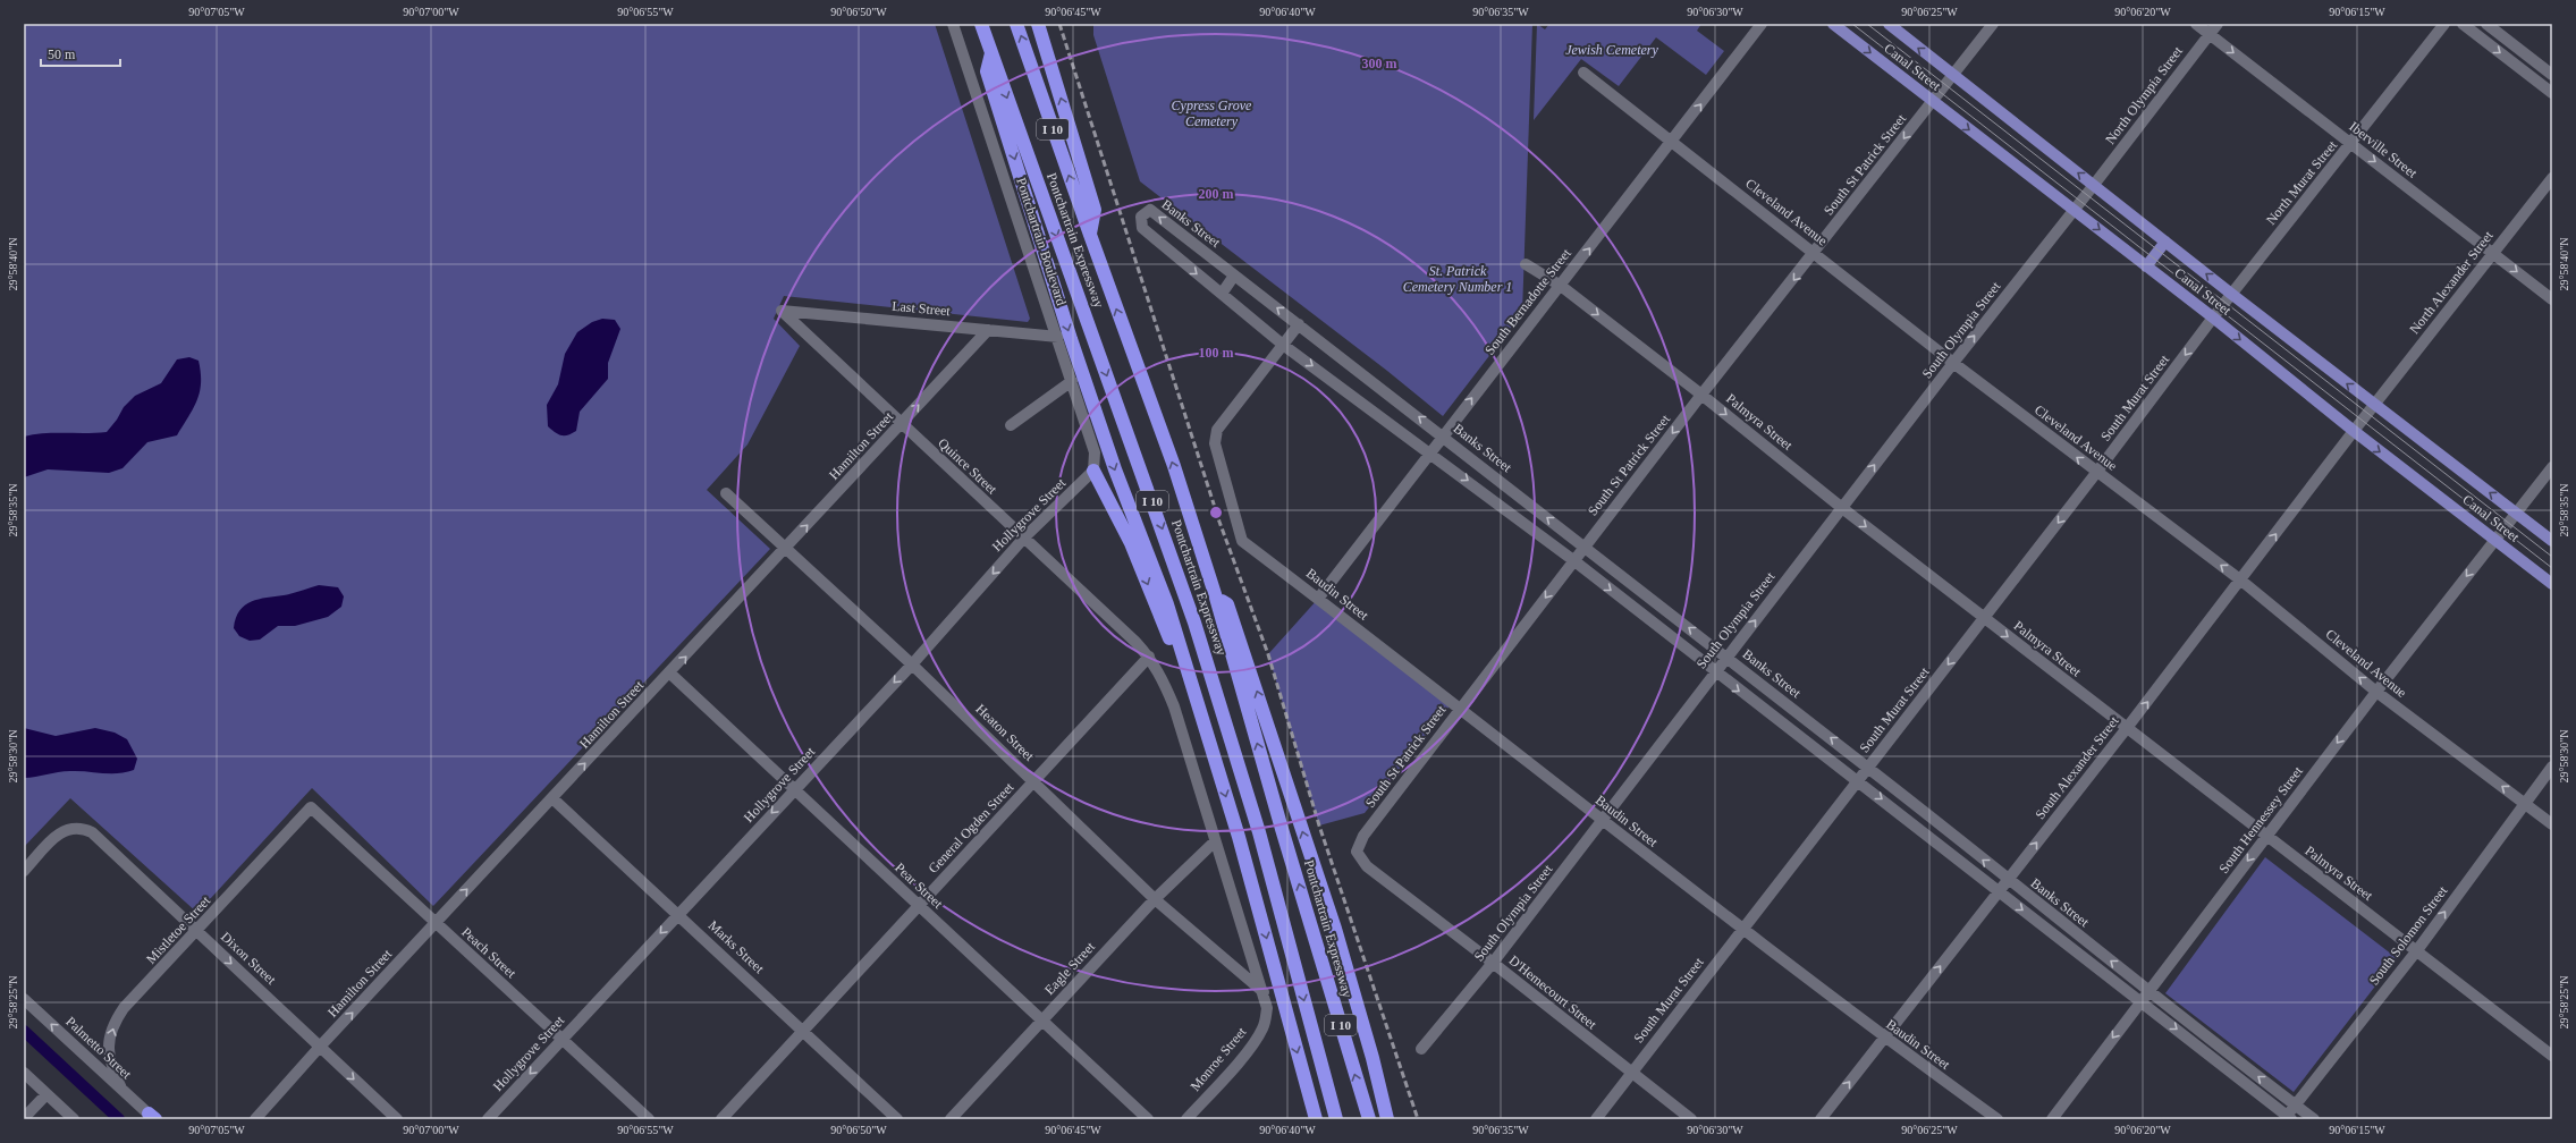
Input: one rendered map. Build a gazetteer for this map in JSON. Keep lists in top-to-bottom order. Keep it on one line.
{"streets":{"highway":["I 10","Pontchartrain Expressway"],"main road":["Canal Street"],"street":["North Olympia Street","Iberville Street","South St Patrick Street","North Murat Street","Cleveland Avenue","Banks Street","Pontchartrain Boulevard","North Alexander Street","South Bernadotte Street","Last Street","South Olympia Street","South Murat Street","Palmyra Street","Hamilton Street","Quince Street","Hollygrove Street","Baudin Street","Heaton Street","South Alexander Street","South Hennessey Street","General Ogden Street","Pear Street","Mistletoe Street","South Solomon Street","Marks Street","Peach Street","Dixon Street","Eagle Street","D'Hemecourt Street","Palmetto Street","Monroe Street"]},"crossings":[["Canal Street","North Olympia Street"],["Canal Street","South St Patrick Street"],["Canal Street","North Murat Street"],["Canal Street","North Alexander Street"],["Canal Street","South Olympia Street"],["Canal Street","South Murat Street"],["Canal Street","South Alexander Street"],["Canal Street","South Hennessey Street"],["North Olympia Street","Iberville Street"],["North Olympia Street","South Olympia Street"],["Iberville Street","North Murat Street"],["Iberville Street","North Alexander Street"],["South St Patrick Street","Cleveland Avenue"],["South St Patrick Street","Banks Street"],["South St Patrick Street","Palmyra Street"],["South St Patrick Street","Baudin Street"],["South St Patrick Street","D'Hemecourt Street"],["North Murat Street","South Murat Street"],["Cleveland Avenue","South Bernadotte Street"],["Cleveland Avenue","South Olympia Street"],["Cleveland Avenue","South Murat Street"],["Cleveland Avenue","South Alexander Street"],["Cleveland Avenue","South Hennessey Street"],["Cleveland Avenue","South Solomon Street"],["Banks Street","South Bernadotte Street"],["Banks Street","South Olympia Street"],["Banks Street","South Murat Street"],["Banks Street","Baudin Street"],["Banks Street","South Alexander Street"],["Banks Street","South Hennessey Street"],["Banks Street","South Solomon Street"],["Pontchartrain Boulevard","Last Street"],["Pontchartrain Boulevard","Hollygrove Street"],["North Alexander Street","South Alexander Street"],["South Bernadotte Street","Palmyra Street"],["South Bernadotte Street","Baudin Street"],["Last Street","Hamilton Street"],["Last Street","Quince Street"],["South Olympia Street","Palmyra Street"],["South Olympia Street","Baudin Street"],["South Olympia Street","D'Hemecourt Street"],["South Murat Street","Palmyra Street"],["South Murat Street","Baudin Street"],["South Murat Street","D'Hemecourt Street"],["Palmyra Street","South Alexander Street"],["Palmyra Street","South Hennessey Street"],["Palmyra Street","South Solomon Street"],["Hamilton Street","Quince Street"],["Hamilton Street","Heaton Street"],["Hamilton Street","Pear Street"],["Hamilton Street","Marks Street"],["Hamilton Street","Peach Street"],["Hamilton Street","Dixon Street"],["Quince Street","Hollygrove Street"],["Quince Street","Heaton Street"],["Quince Street","General Ogden Street"],["Quince Street","Eagle Street"],["Quince Street","Monroe Street"],["Hollygrove Street","Heaton Street"],["Hollygrove Street","Pear Street"],["Hollygrove Street","Marks Street"],["Hollygrove Street","Peach Street"],["Baudin Street","South Alexander Street"],["Heaton Street","General Ogden Street"],["Heaton Street","Eagle Street"],["General Ogden Street","Pear Street"],["General Ogden Street","Marks Street"],["Pear Street","Eagle Street"],["Mistletoe Street","Peach Street"],["Mistletoe Street","Dixon Street"],["Mistletoe Street","Palmetto Street"]],"one_way":["Iberville Street","South St Patrick Street","Cleveland Avenue","South Bernadotte Street","South Olympia Street","South Murat Street","Palmyra Street","Hamilton Street","Hollygrove Street","South Alexander Street","South Hennessey Street","Mistletoe Street","South Solomon Street","Dixon Street"],"parks":["Jewish Cemetery","Cypress Grove Cemetery","St. Patrick Cemetery Number 1"],"scale_bar":"50 m","coordinates":["90°07'05\"W","90°07'00\"W","90°06'55\"W","90°06'50\"W","90°06'45\"W","90°06'40\"W","90°06'35\"W","90°06'30\"W","90°06'25\"W","90°06'20\"W","90°06'15\"W","29°58'40\"N","29°58'35\"N","29°58'30\"N","29°58'25\"N"],"rings":["300 m","200 m","100 m"]}
